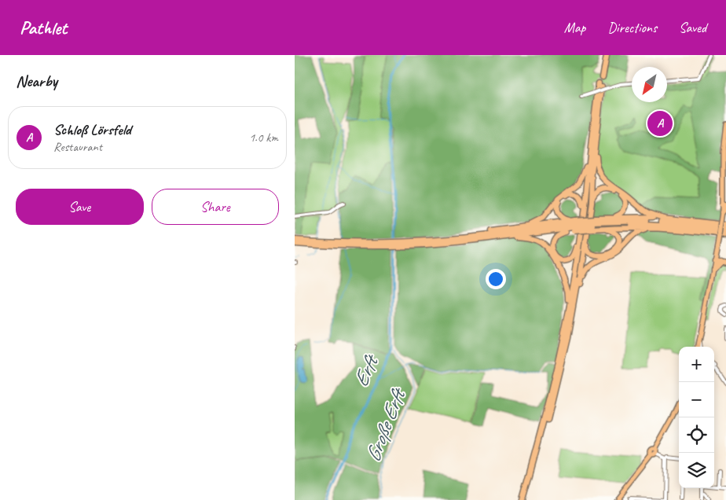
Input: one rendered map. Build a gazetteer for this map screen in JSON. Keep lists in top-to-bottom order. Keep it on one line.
{"water":["Erft","Große Erft"],"north":"bottom left","page":{"header":"Pathlet","nav":["Map","Directions","Saved"],"heading":"Nearby","list":[{"mark":"A","name":"Schloß Lörsfeld","note":"Restaurant","value":"1.0 km"}],"pins":"A","buttons":["Save","Share"],"map_buttons":["+","−"]}}
